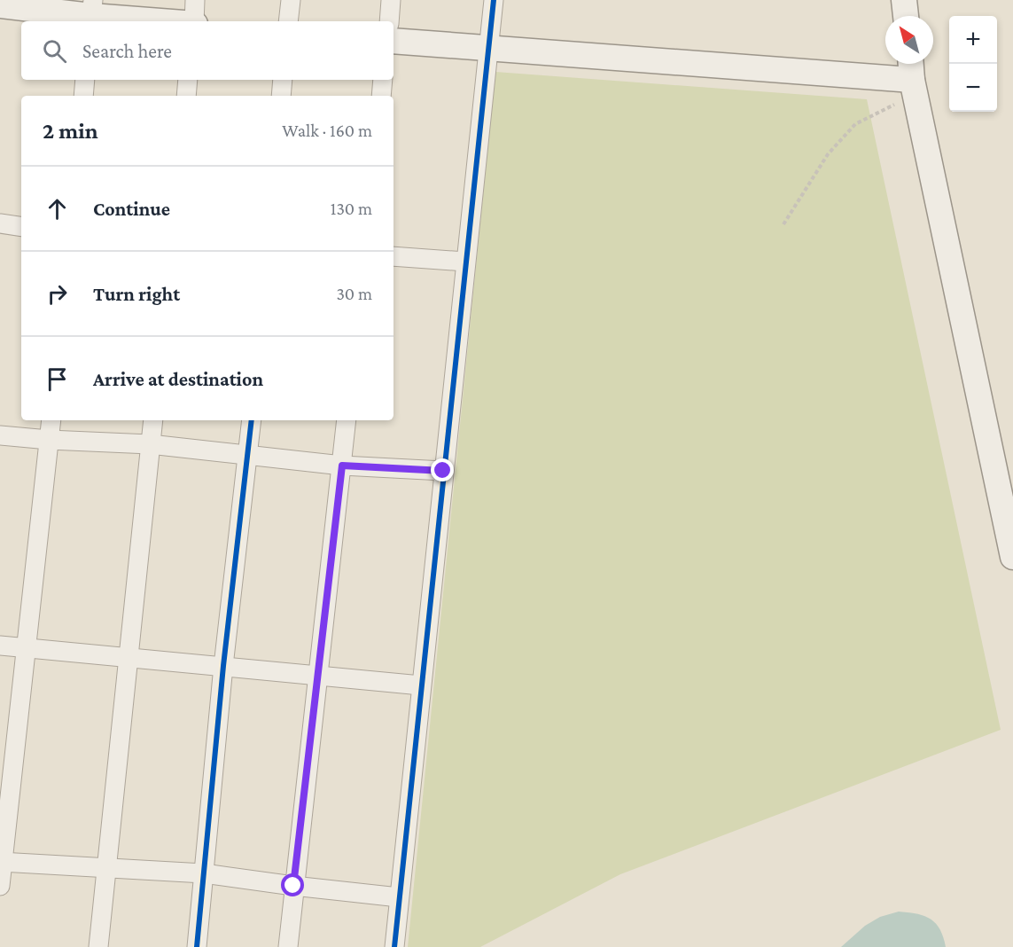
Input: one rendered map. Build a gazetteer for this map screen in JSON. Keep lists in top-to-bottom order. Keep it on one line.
{"north":"top left","page":{"map_buttons":["+","−"],"search":"Search here","heading":["2 min","Walk · 160 m"],"list":[["Continue","130 m"],["Turn right","30 m"],"Arrive at destination"]}}
